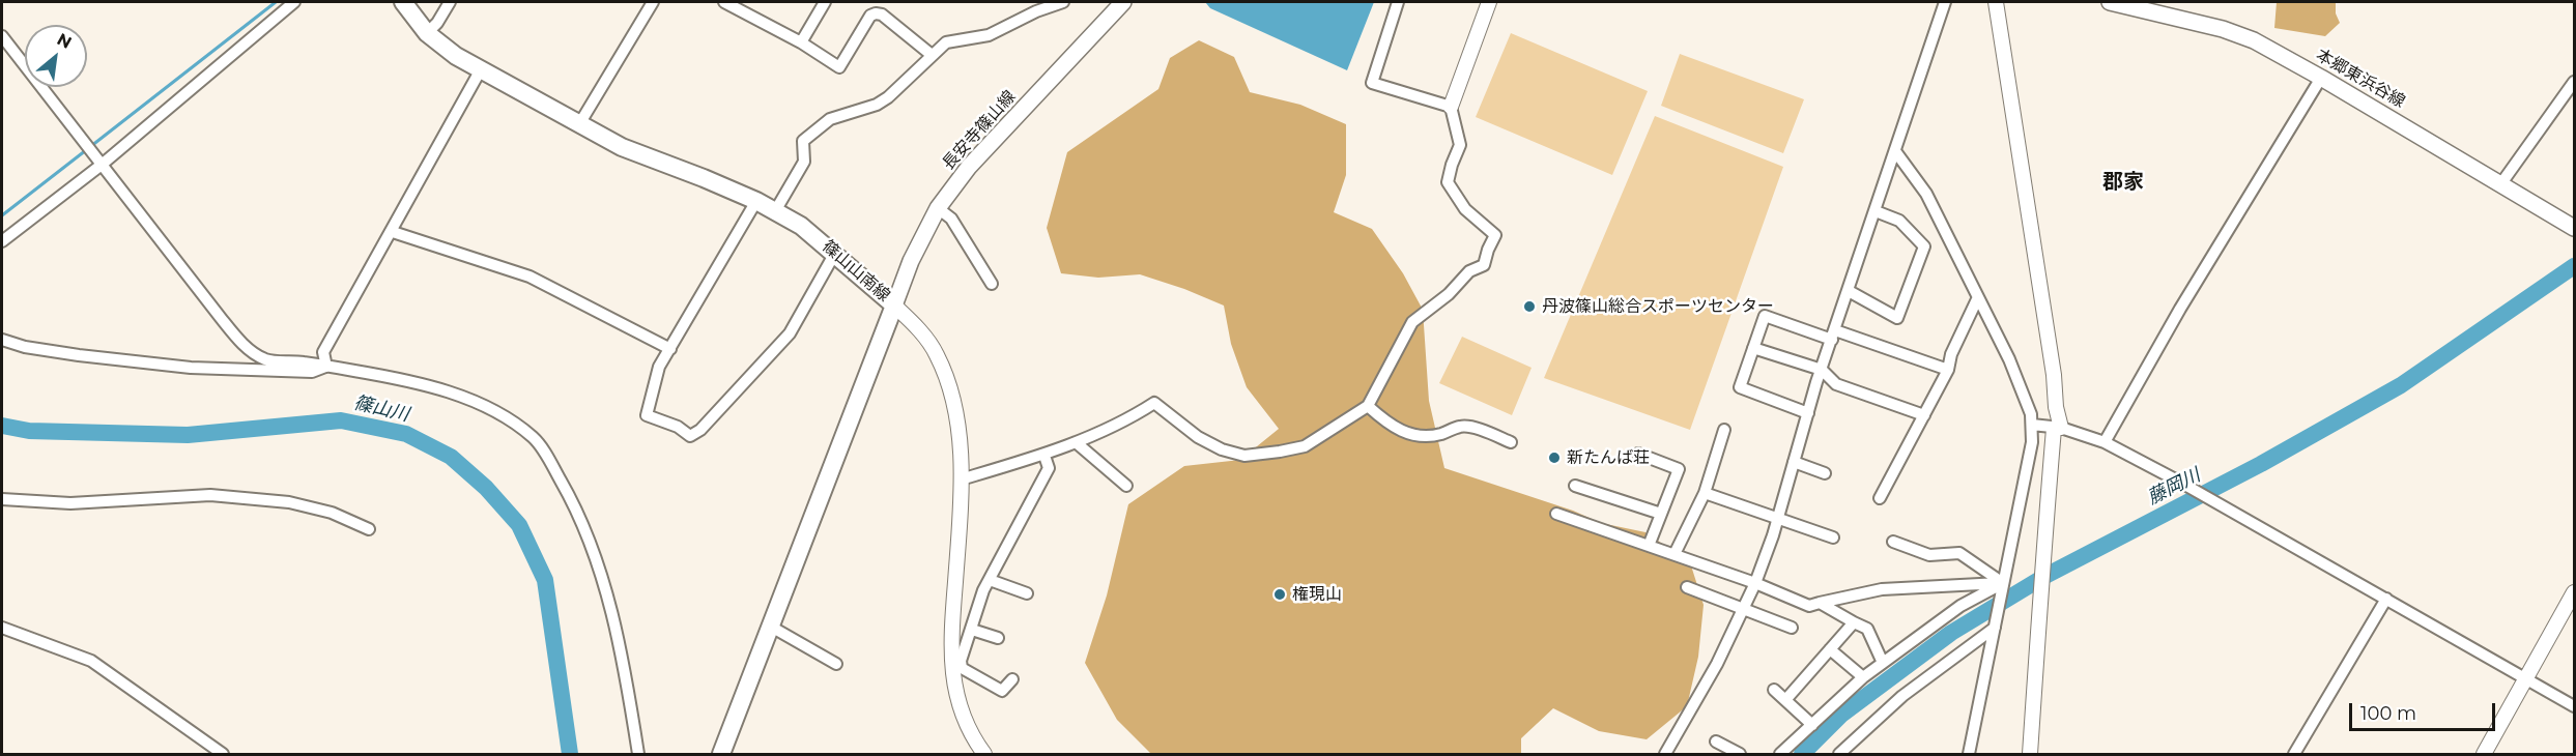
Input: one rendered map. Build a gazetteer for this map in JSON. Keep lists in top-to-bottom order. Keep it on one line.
{"streets":{"main road":["本郷東浜谷線","長安寺篠山線","篠山山南線"]},"crossings":[["長安寺篠山線","篠山山南線"]],"districts":["郡家"],"water":["篠山川","藤岡川"],"places":["丹波篠山総合スポーツセンター","新たんば荘","権現山"],"scale_bar":"100 m","north":"top right"}
